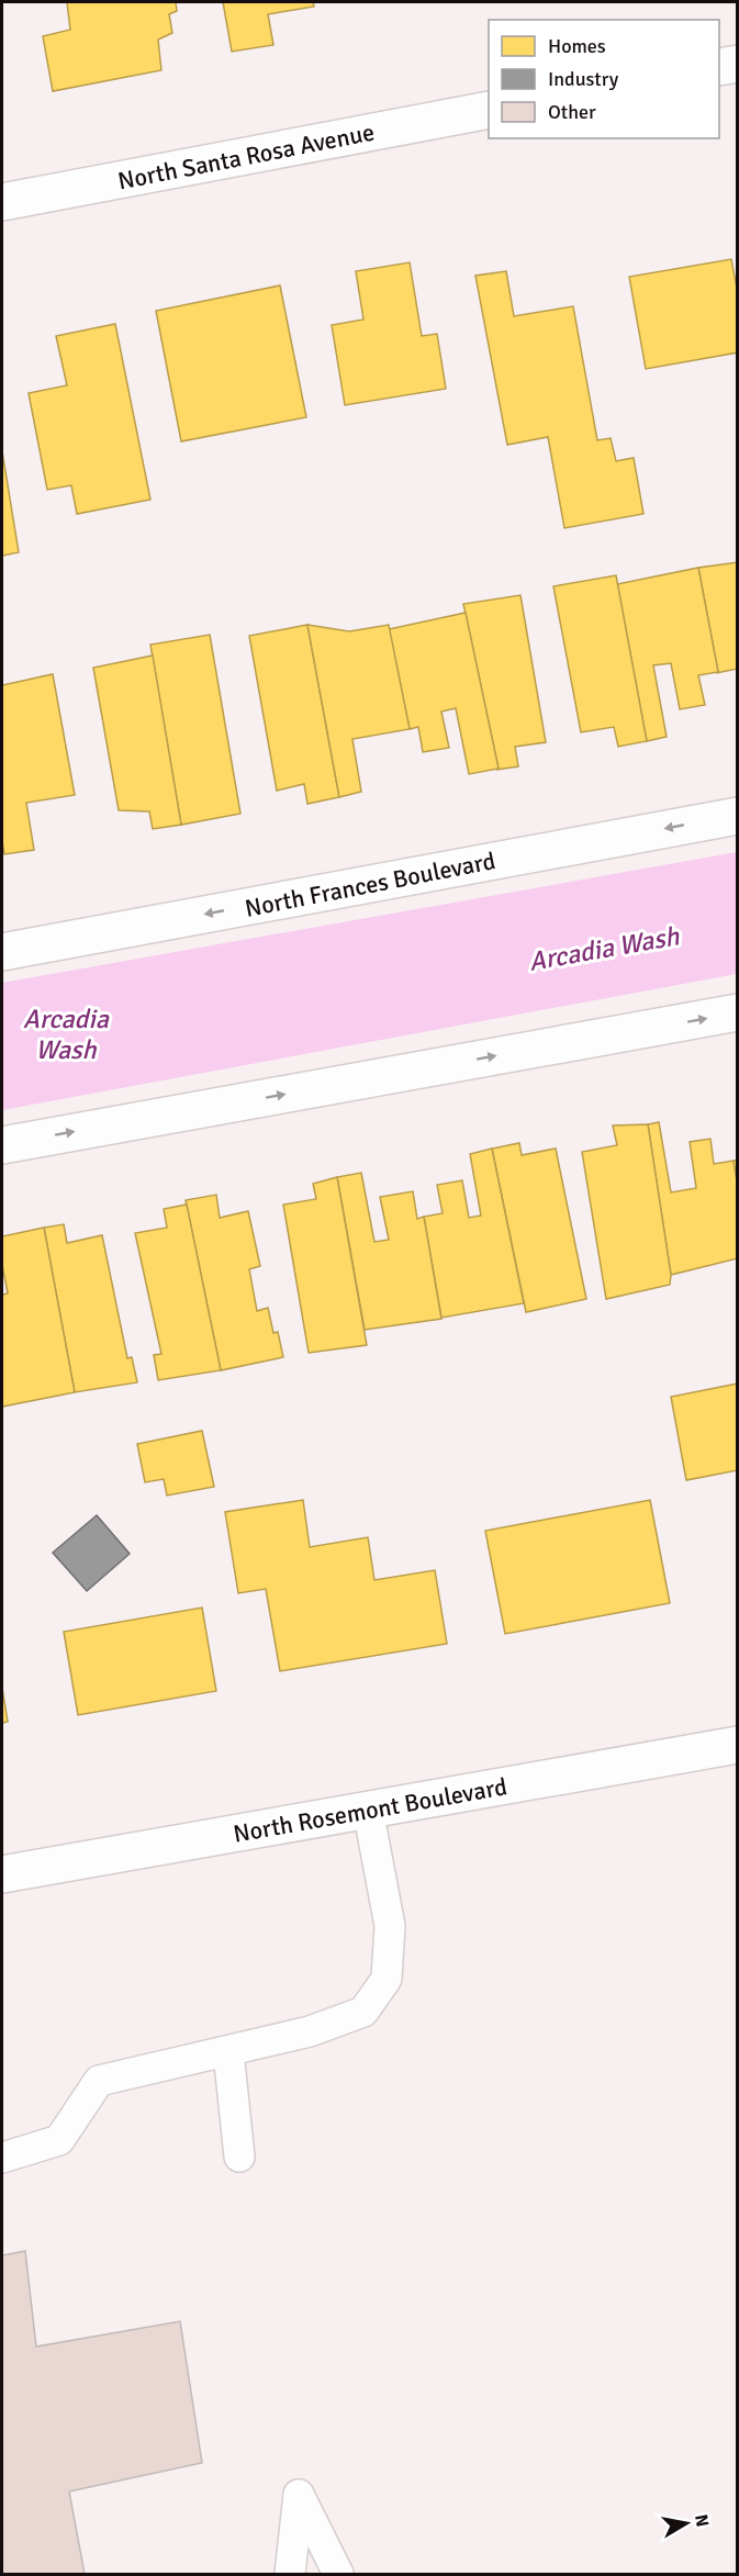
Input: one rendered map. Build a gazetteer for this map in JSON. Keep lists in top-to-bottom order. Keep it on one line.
{"streets":{"street":["North Santa Rosa Avenue","North Frances Boulevard","North Rosemont Boulevard"]},"water":["Arcadia Wash"],"legend":["Homes","Industry","Other"],"north":"right"}
